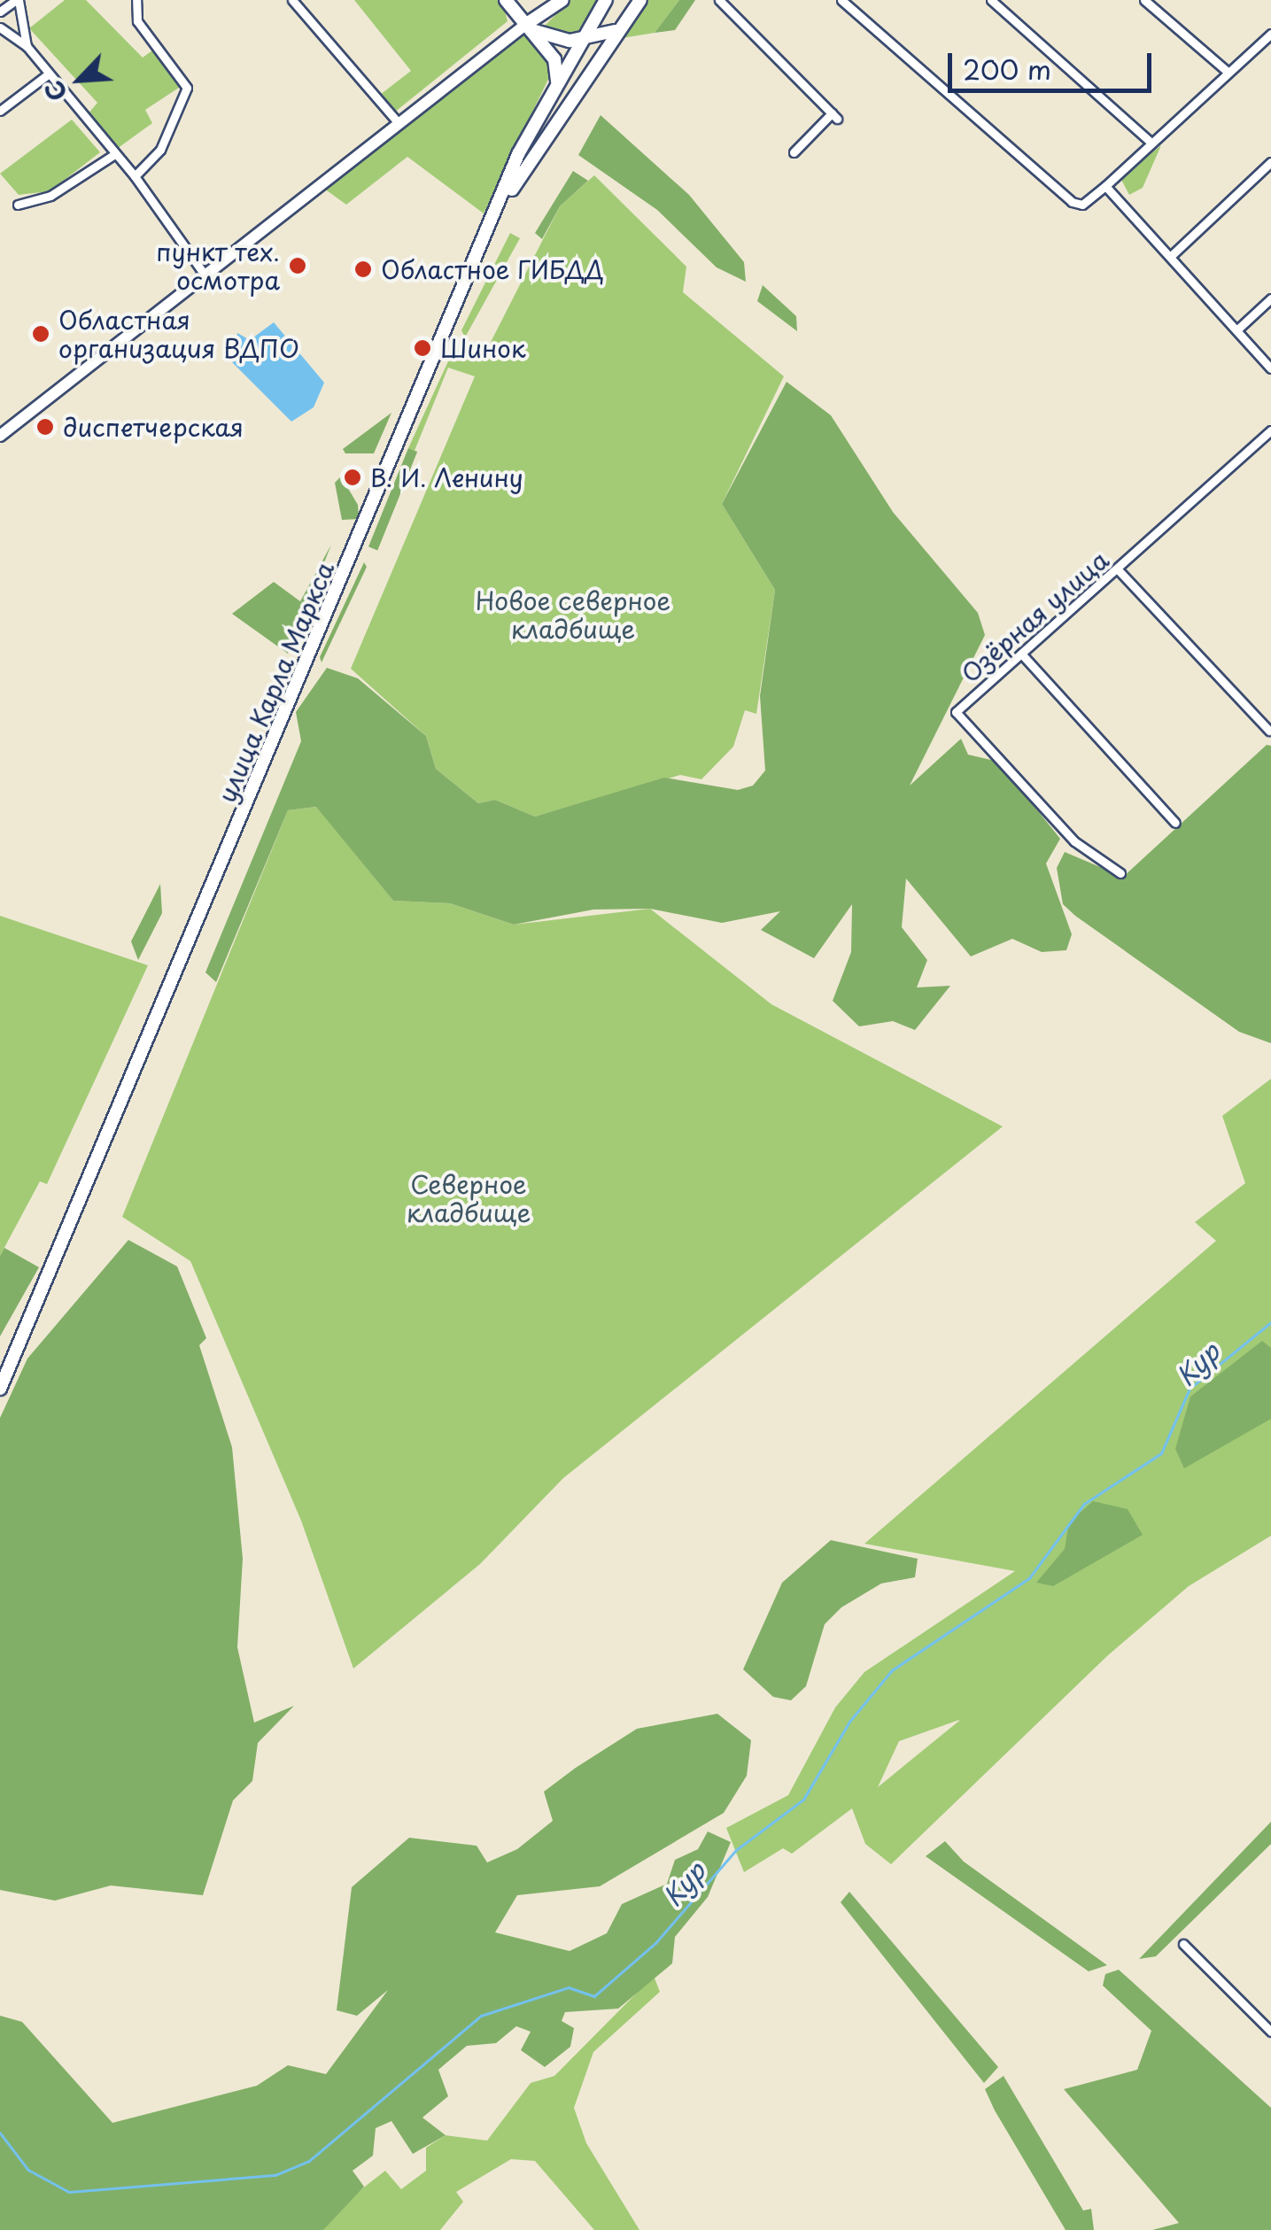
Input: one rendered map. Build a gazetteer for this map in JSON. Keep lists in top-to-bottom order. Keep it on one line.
{"streets":{"main road":["улица Карла Маркса"],"street":["Озёрная улица"]},"water":["Кур"],"parks":["Новое северное кладбище","Северное кладбище"],"places":["пункт тех. осмотра","Областное ГИБДД","Областная организация ВДПО","Шинок","диспетчерская","В. И. Ленину"],"scale_bar":"200 m","north":"bottom left"}
